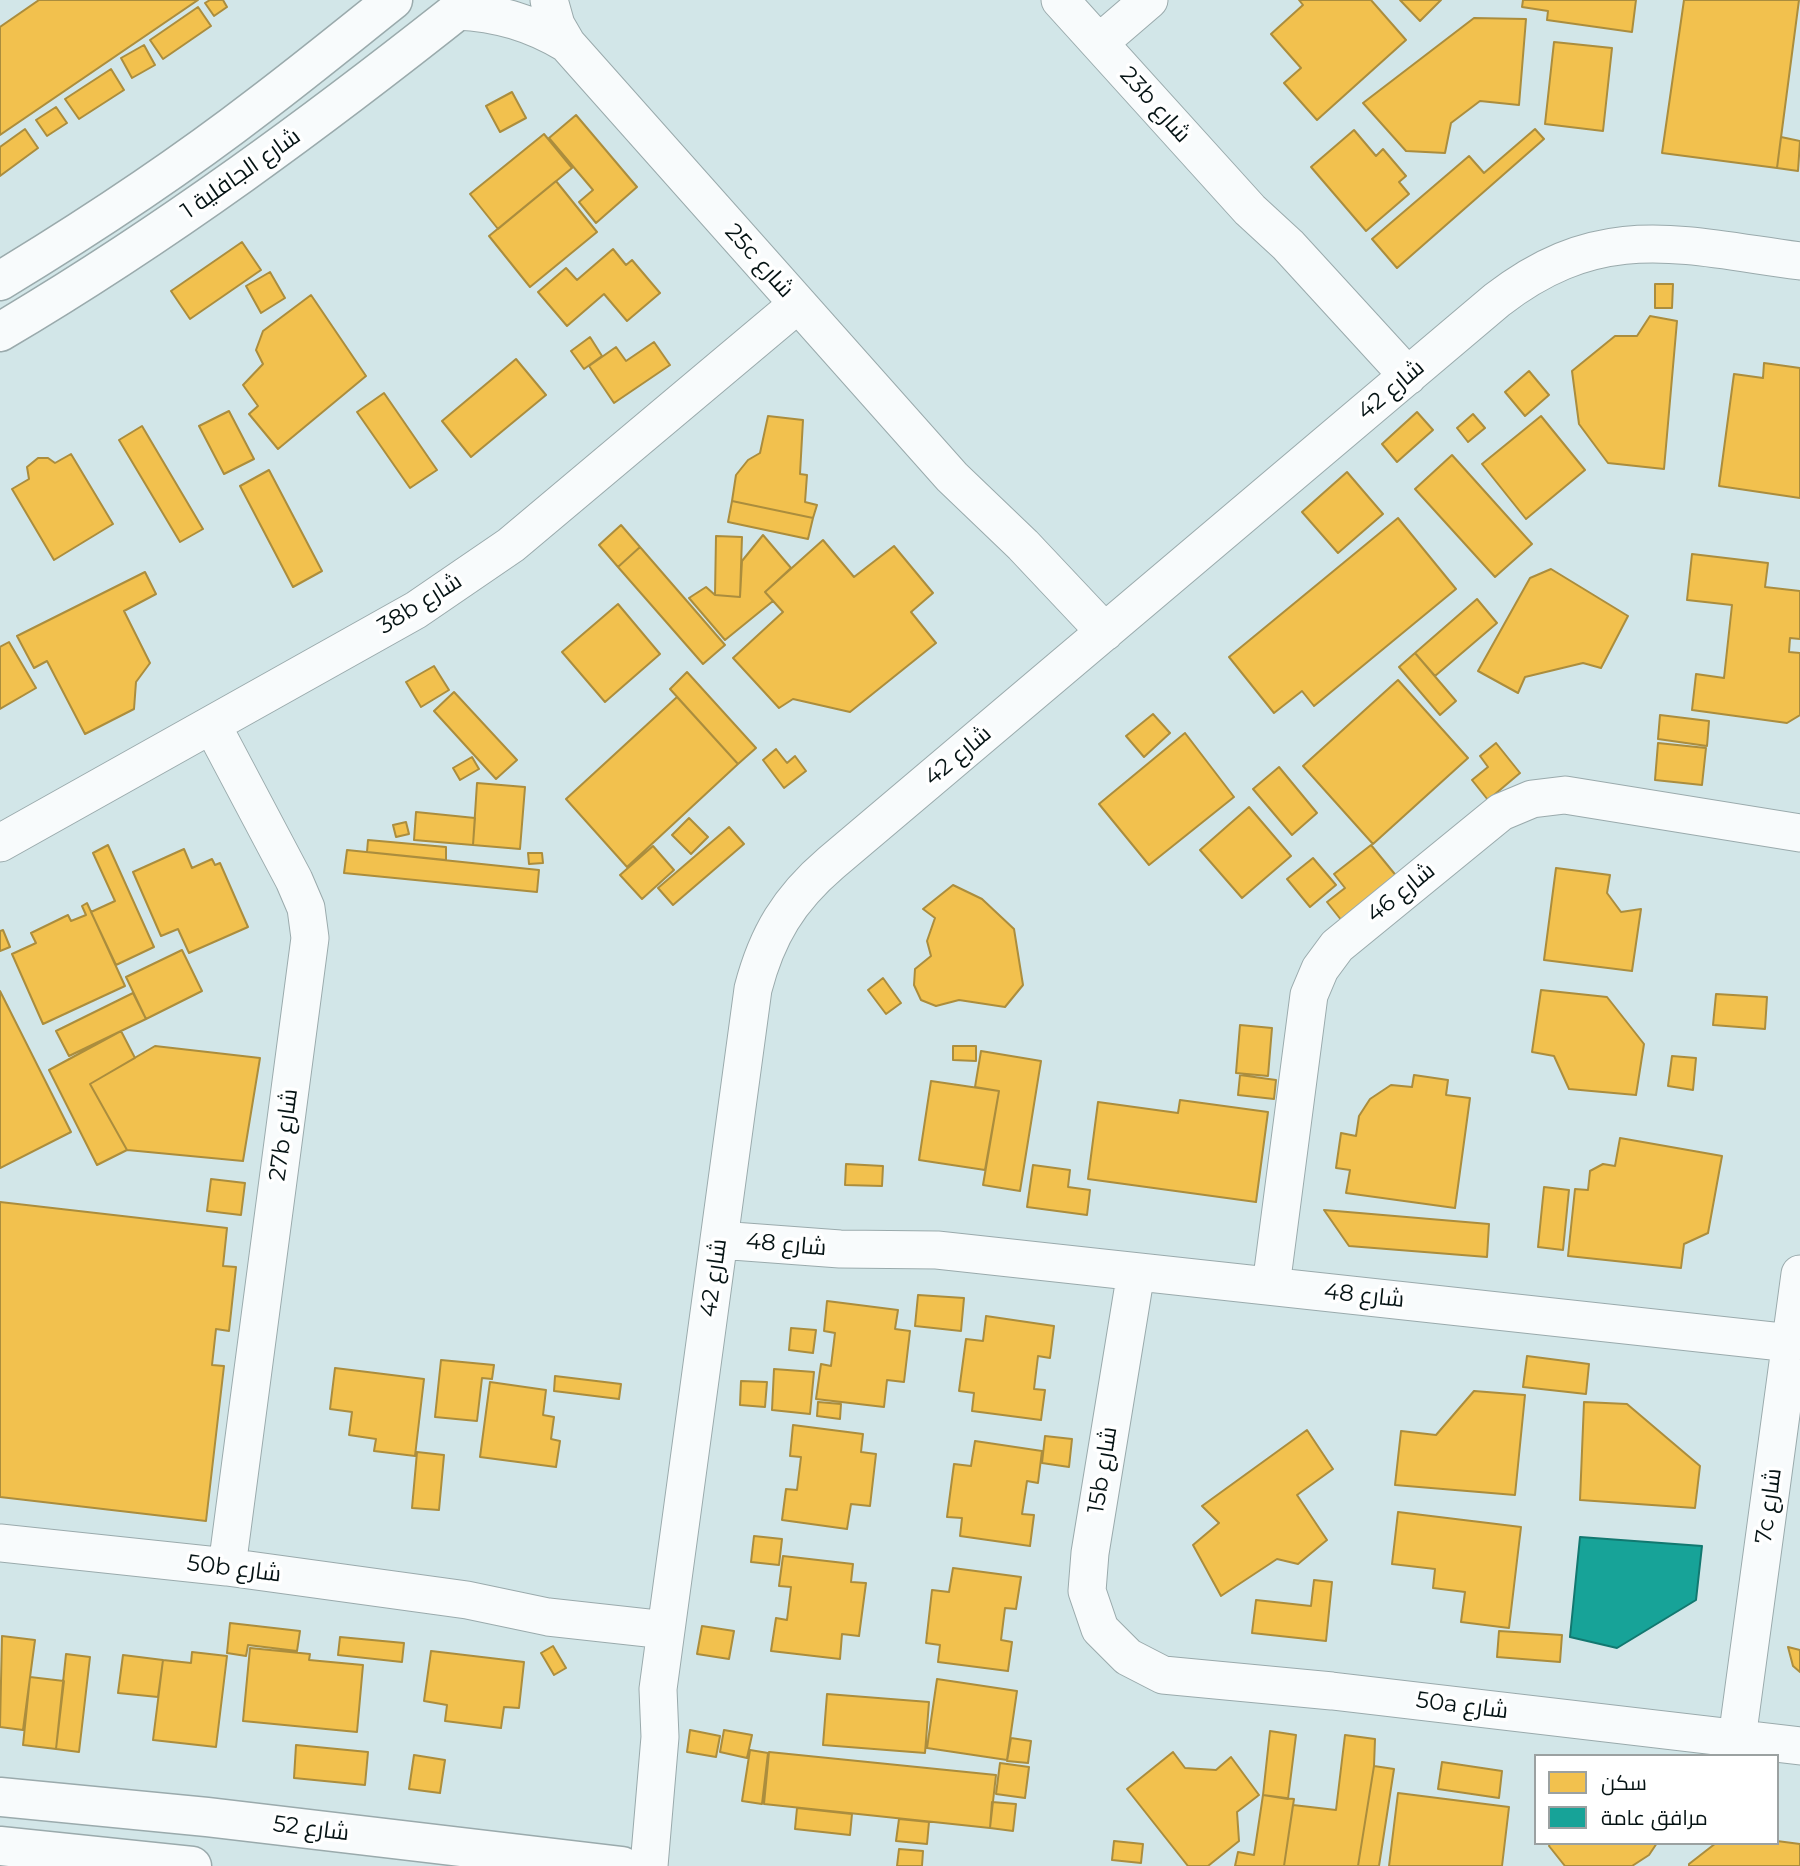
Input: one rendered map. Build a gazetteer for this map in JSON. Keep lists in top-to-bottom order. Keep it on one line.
{"streets":{"street":["23b شارع","شارع الجافلية 1","25c شارع","شارع 42","38b شارع","شارع 46","27b شارع","شارع 48","15b شارع","7c شارع","50b شارع","50a شارع","شارع 52"]},"crossings":[["23b شارع","شارع 42"],["شارع الجافلية 1","25c شارع"],["25c شارع","شارع 42"],["25c شارع","38b شارع"],["شارع 42","شارع 48"],["شارع 42","50b شارع"],["شارع 42","شارع 52"],["38b شارع","27b شارع"],["شارع 46","شارع 48"],["27b شارع","50b شارع"],["شارع 48","15b شارع"],["شارع 48","7c شارع"],["15b شارع","50a شارع"],["7c شارع","50a شارع"]],"legend":["سكن","مرافق عامة"]}
